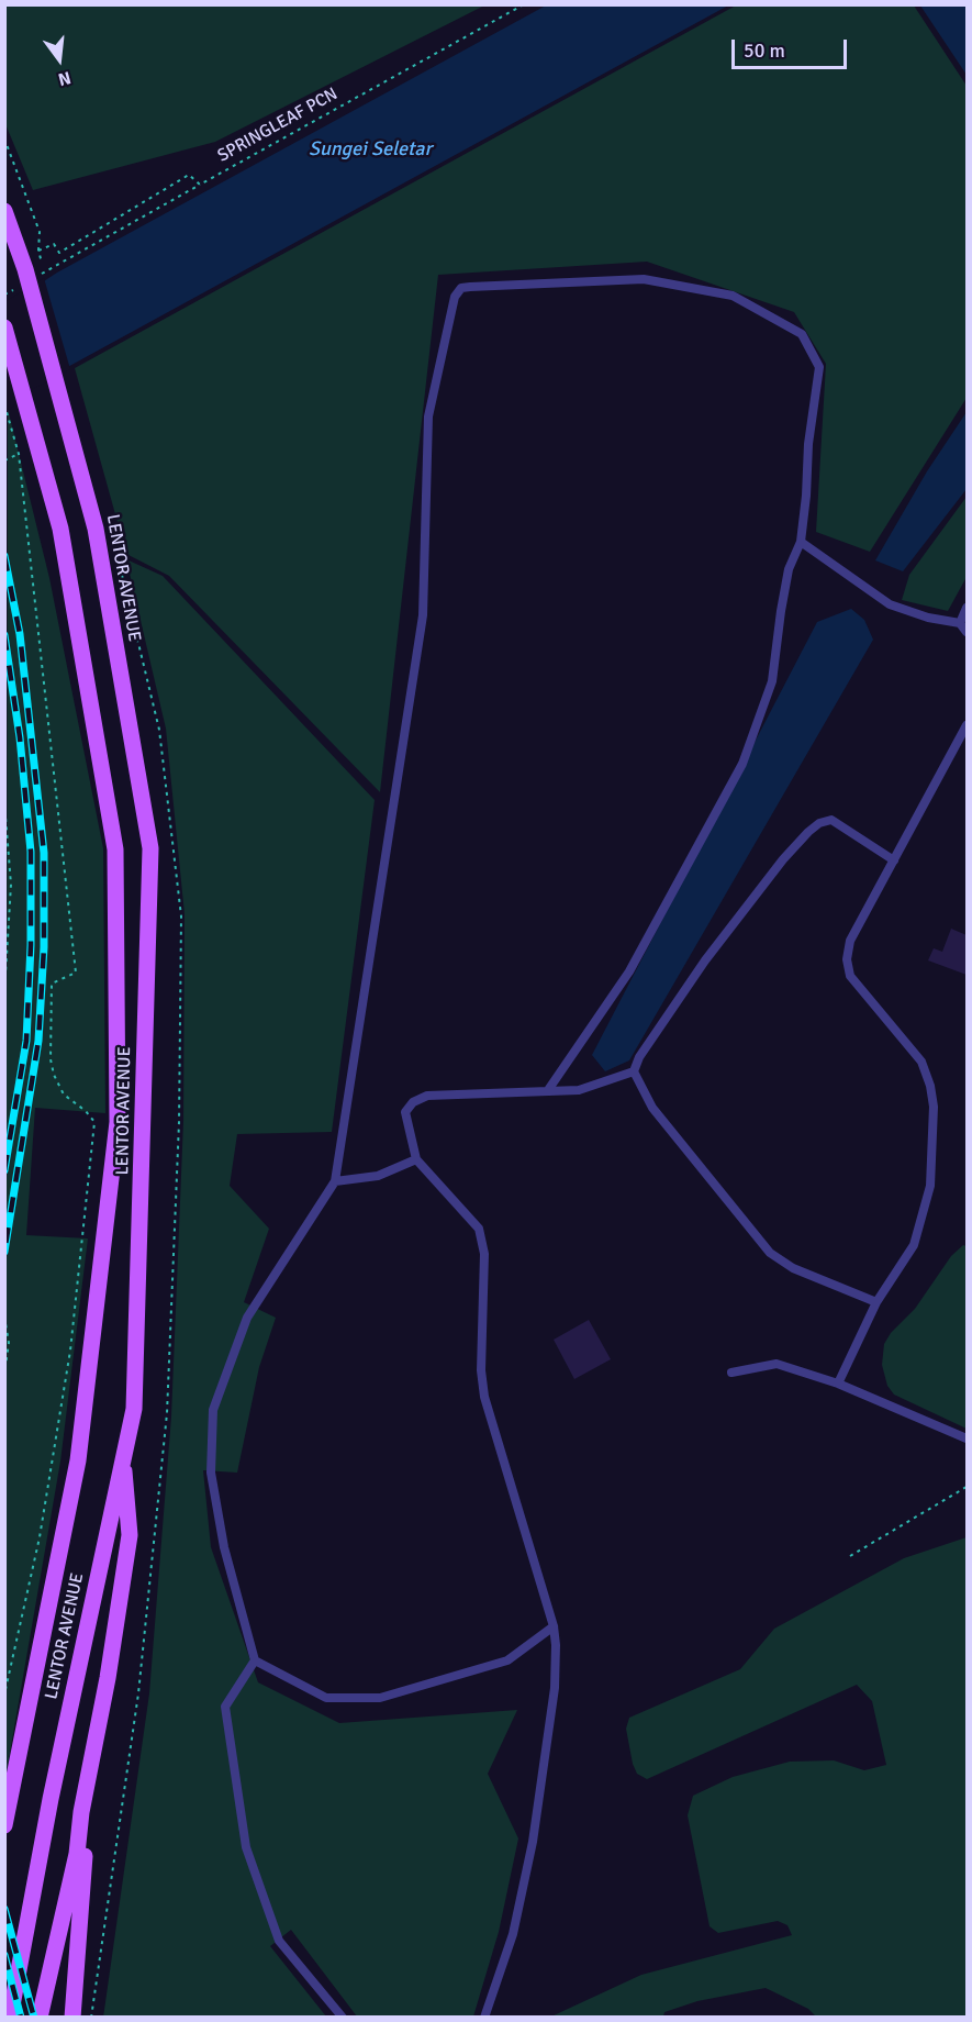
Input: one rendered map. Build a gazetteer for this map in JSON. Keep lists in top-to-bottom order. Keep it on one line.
{"streets":{"main road":["LENTOR AVENUE"],"path":["SPRINGLEAF PCN"]},"crossings":[["SPRINGLEAF PCN","LENTOR AVENUE"]],"water":["Sungei Seletar"],"scale_bar":"50 m","north":"bottom"}
